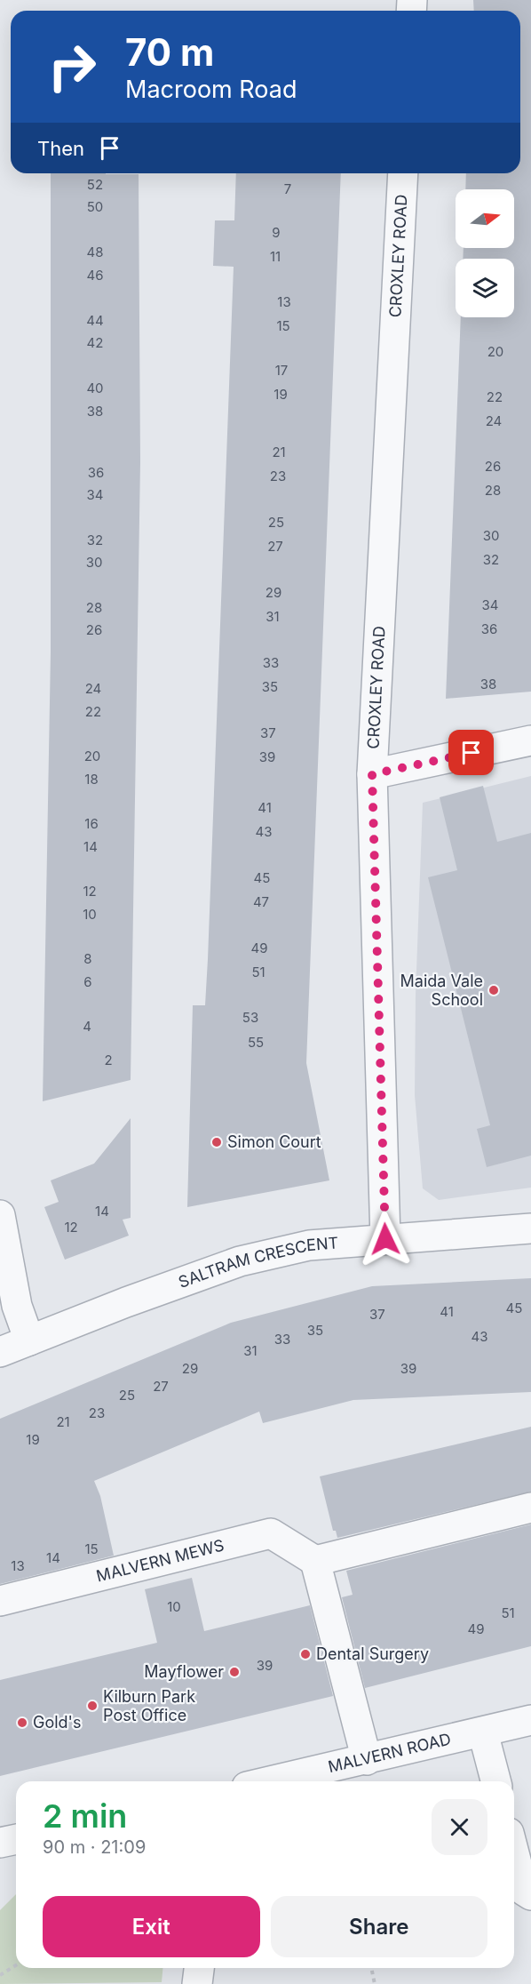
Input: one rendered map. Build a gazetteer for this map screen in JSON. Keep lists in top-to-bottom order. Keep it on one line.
{"streets":{"street":["CROXLEY ROAD","SALTRAM CRESCENT","MALVERN MEWS","MALVERN ROAD"]},"crossings":[["CROXLEY ROAD","SALTRAM CRESCENT"]],"places":["Maida Vale School","Simon Court","Dental Surgery","Mayflower","Kilburn Park Post Office","Gold's"],"house_numbers":["52","7","50","9","48","11","46","13","44","15","42","20","17","40","19","22","38","24","21","26","36","23","28","34","25","30","32","27","32","30","29","34","28","31","36","26","33","38","35","24","22","37","20","39","18","41","16","43","14","45","12","47","10","49","8","51","6","53","4","55","2","14","12","45","41","37","35","43","33","31","29","39","27","25","23","21","19","15","14","13","10","51","49","39"],"north":"right","page":{"turn":["70 m","Macroom Road"],"then":"Then","heading":["2 min","90 m · 21:09"],"buttons":["Exit","Share"]}}
